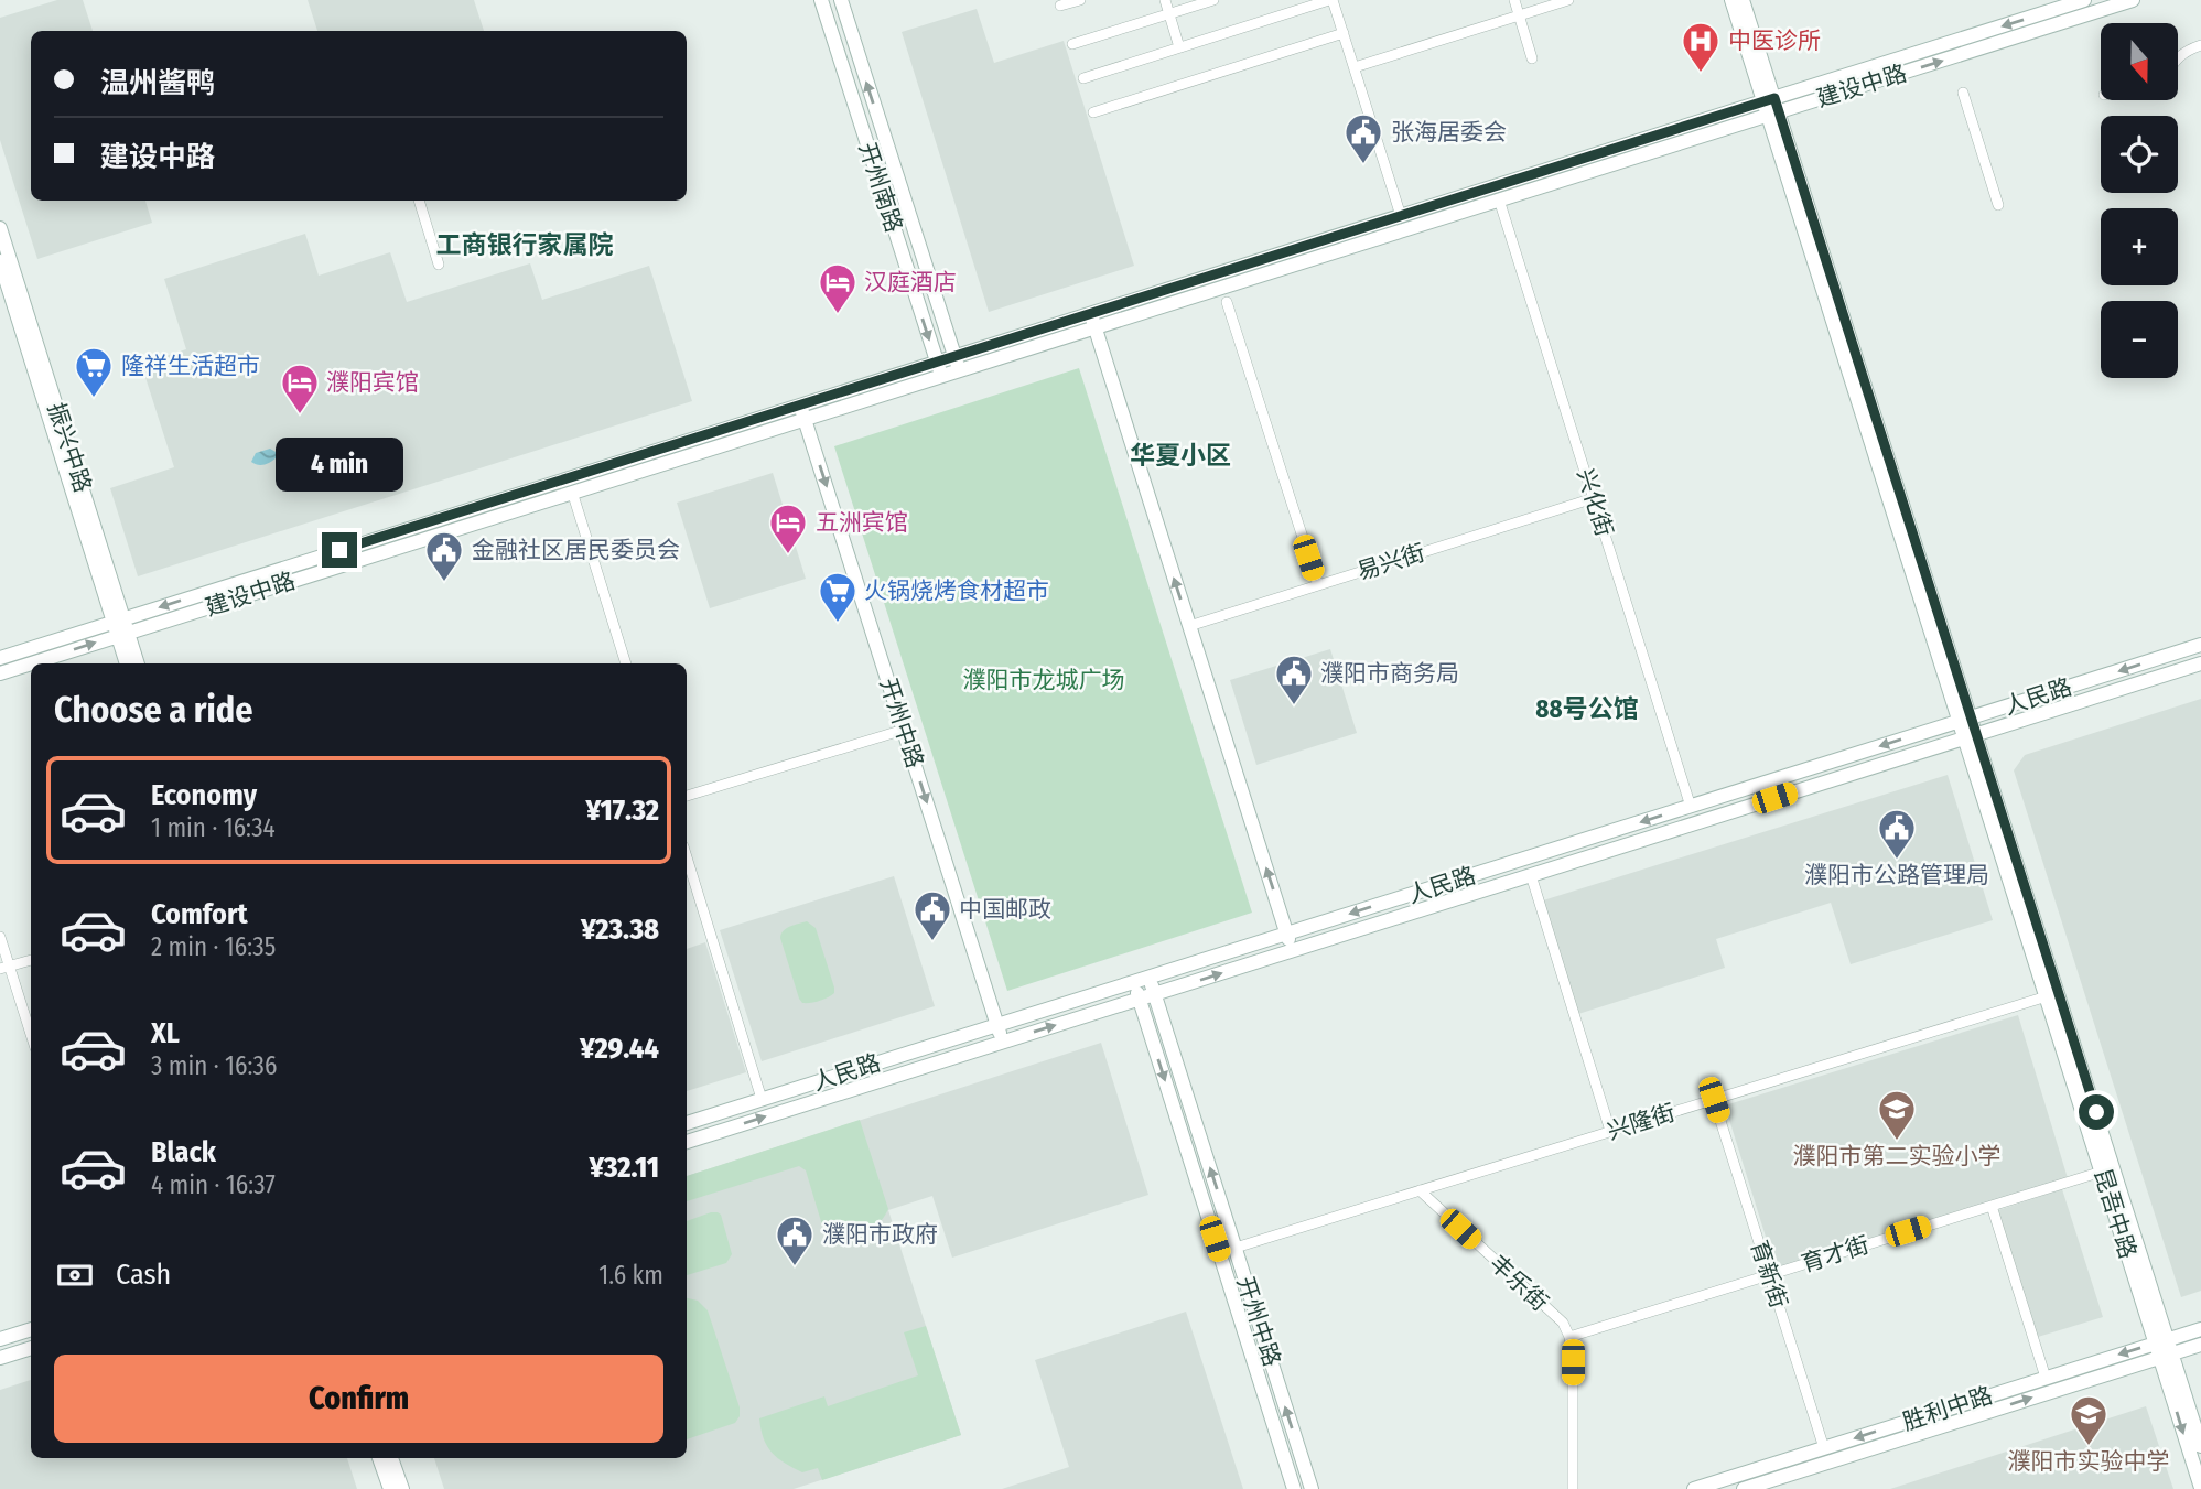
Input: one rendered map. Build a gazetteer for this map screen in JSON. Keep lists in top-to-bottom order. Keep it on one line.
{"streets":{"street":["建设中路","开州南路","振兴中路","兴化街","易兴街","人民路","开州中路","兴隆街","昆吾中路","育才街","育新街","丰乐街","胜利中路"]},"crossings":[["建设中路","开州南路"],["建设中路","振兴中路"],["建设中路","兴化街"],["建设中路","开州中路"],["建设中路","昆吾中路"],["兴化街","易兴街"],["兴化街","人民路"],["人民路","开州中路"],["人民路","昆吾中路"],["开州中路","兴隆街"],["兴隆街","昆吾中路"],["兴隆街","育新街"],["兴隆街","丰乐街"],["昆吾中路","育才街"],["昆吾中路","胜利中路"],["育才街","育新街"],["育才街","丰乐街"],["育新街","胜利中路"]],"districts":["工商银行家属院","华夏小区","88号公馆"],"parks":["濮阳市龙城广场"],"places":{"hospital":["中医诊所"],"public building":["张海居委会","金融社区居民委员会","濮阳市商务局","濮阳市公路管理局","中国邮政","濮阳市政府"],"hotel":["汉庭酒店","濮阳宾馆","五洲宾馆"],"supermarket":["隆祥生活超市","火锅烧烤食材超市"],"school or university":["濮阳市第二实验小学","濮阳市实验中学"]},"north":"bottom","page":{"map_buttons":["+","−"],"banner":["温州酱鸭","建设中路"],"bubble":"4 min","heading":"Choose a ride","list":[{"name":"Economy","note":"1 min · 16:34","value":"¥17.32"},{"name":"Comfort","note":"2 min · 16:35","value":"¥23.38"},{"name":"XL","note":"3 min · 16:36","value":"¥29.44"},{"name":"Black","note":"4 min · 16:37","value":"¥32.11"}],"pay":["Cash","1.6 km"],"buttons":"Confirm"}}
